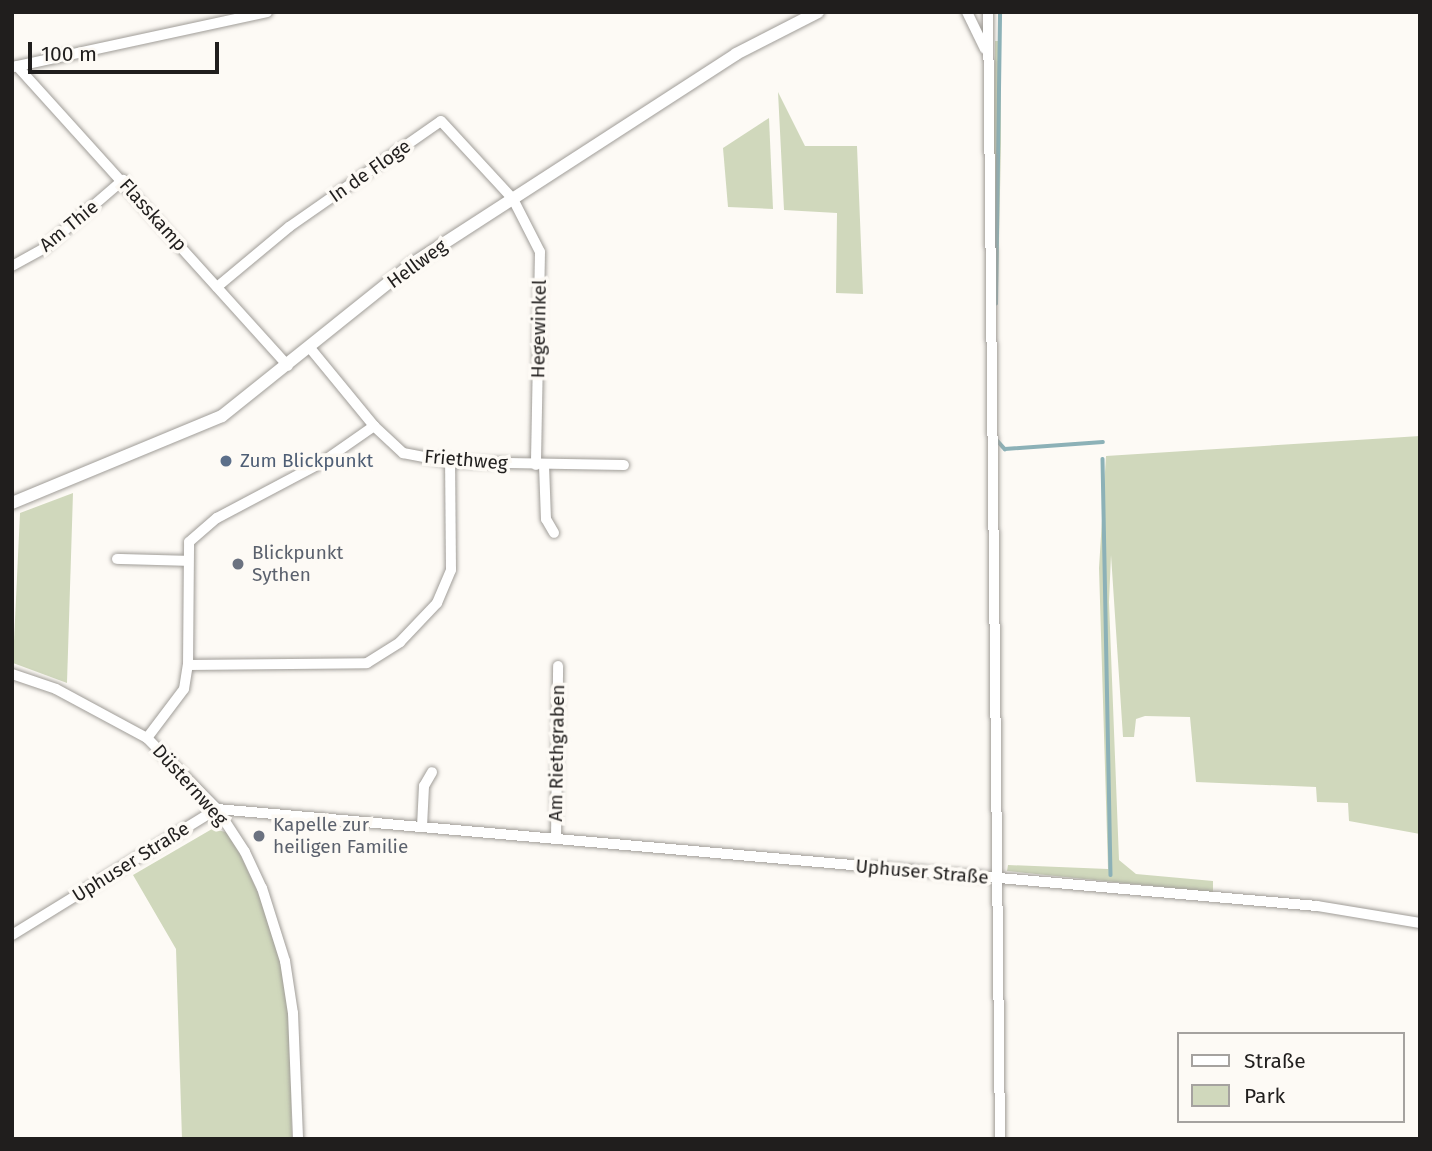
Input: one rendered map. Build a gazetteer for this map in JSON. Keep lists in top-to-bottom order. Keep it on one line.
{"streets":{"street":["In de Floge","Flasskamp","Am Thie","Hellweg","Hegewinkel","Friethweg","Am Riethgraben","Düsternweg","Uphuser Straße"]},"crossings":[["In de Floge","Flasskamp"],["In de Floge","Hellweg"],["In de Floge","Hegewinkel"],["Flasskamp","Am Thie"],["Flasskamp","Hellweg"],["Hellweg","Hegewinkel"],["Hellweg","Friethweg"],["Hegewinkel","Friethweg"],["Am Riethgraben","Uphuser Straße"],["Düsternweg","Uphuser Straße"]],"places":["Zum Blickpunkt","Blickpunkt Sythen","Kapelle zur heiligen Familie"],"legend":["Straße","Park"],"scale_bar":"100 m"}
